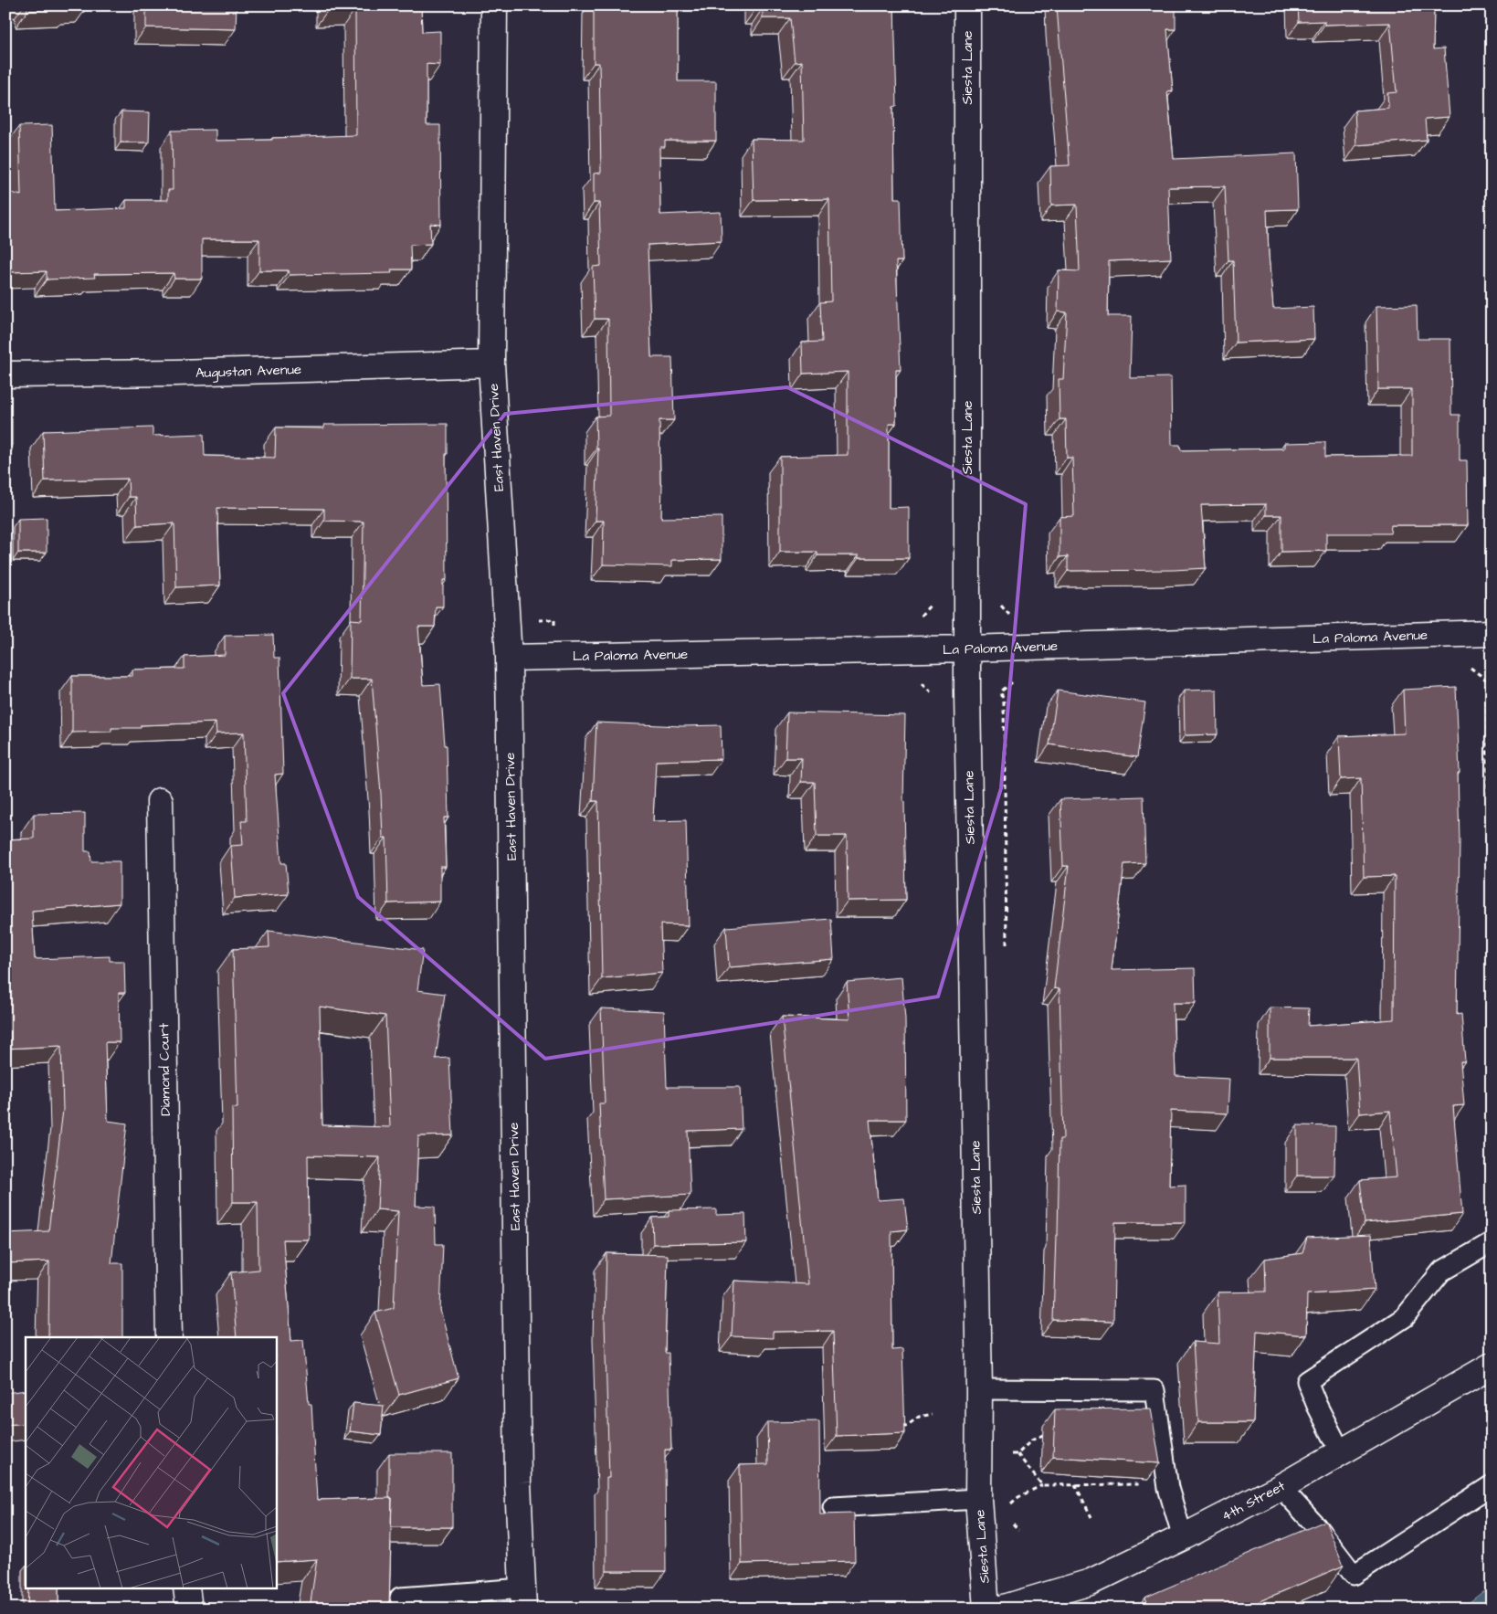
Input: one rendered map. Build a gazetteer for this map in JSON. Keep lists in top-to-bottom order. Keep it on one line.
{"streets":{"street":["Siesta Lane","Augustan Avenue","East Haven Drive","La Paloma Avenue","Diamond Court","4th Street"]},"crossings":[["Siesta Lane","La Paloma Avenue"],["Augustan Avenue","East Haven Drive"],["East Haven Drive","La Paloma Avenue"]]}
